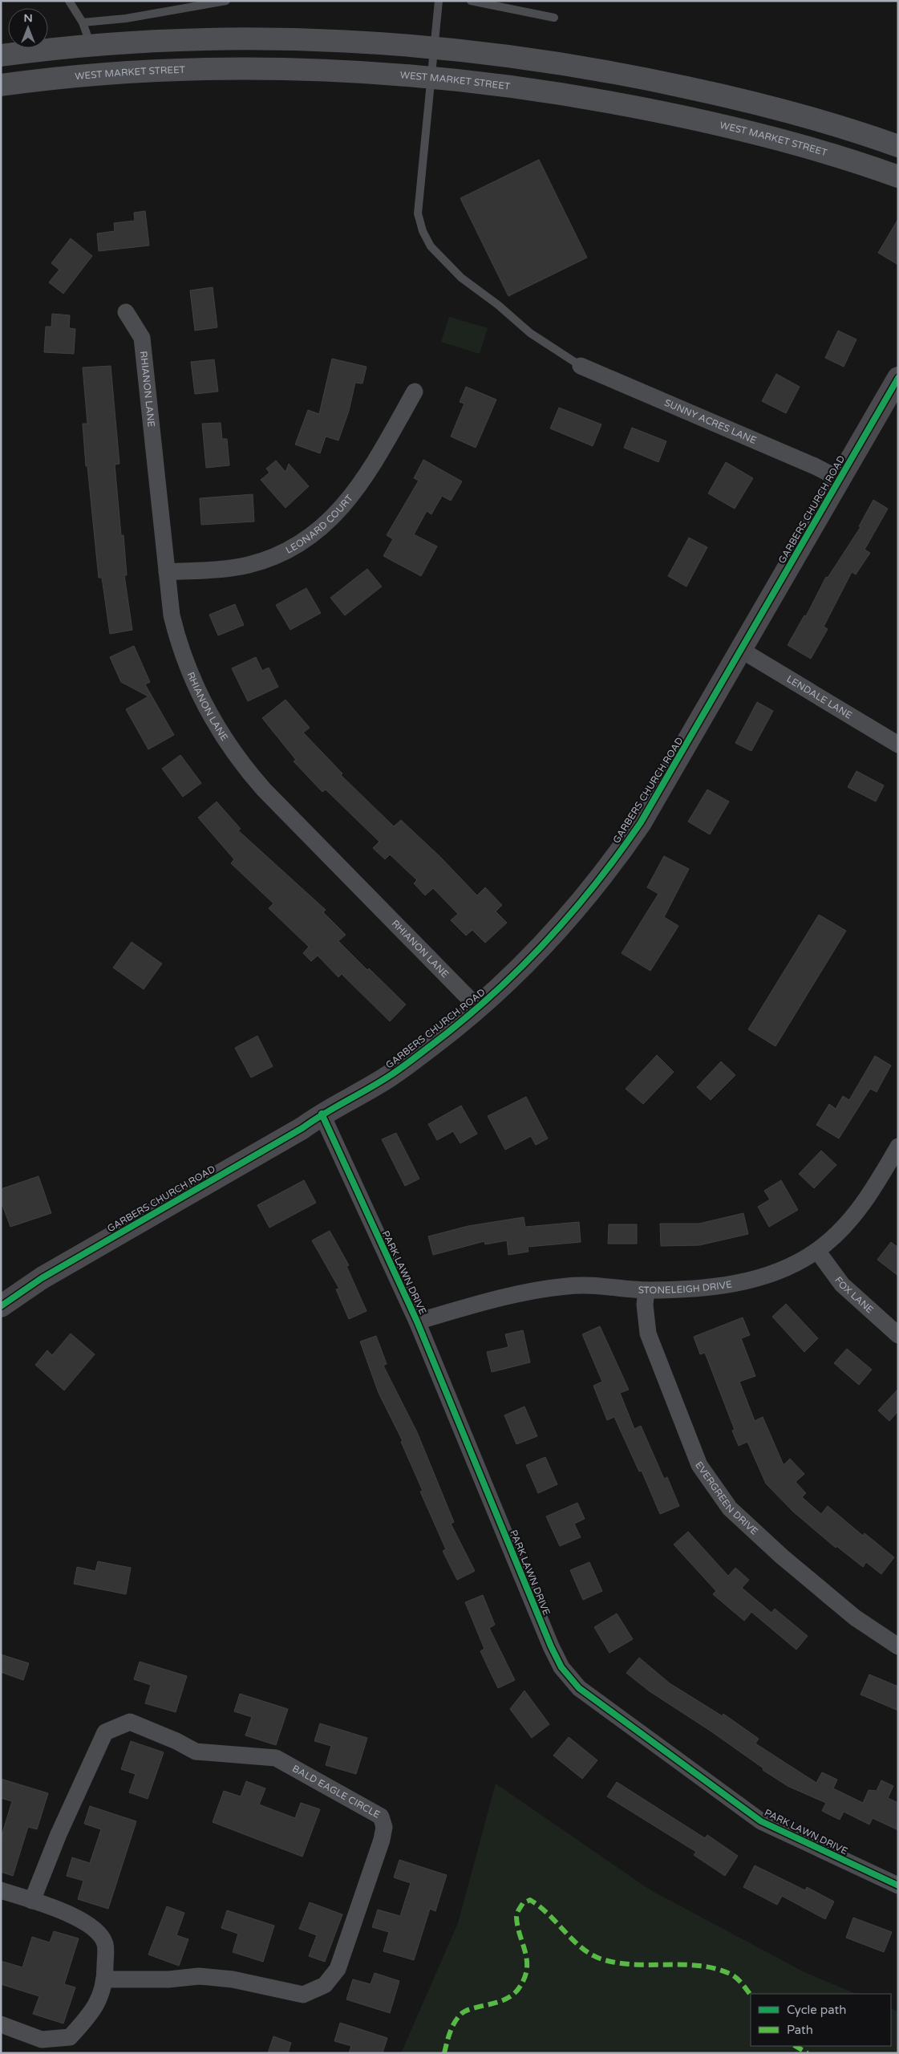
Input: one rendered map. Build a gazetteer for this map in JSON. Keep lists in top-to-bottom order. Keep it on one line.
{"streets":{"main road":["WEST MARKET STREET"],"street":["RHIANON LANE","SUNNY ACRES LANE","GARBERS CHURCH ROAD","LEONARD COURT","LENDALE LANE","PARK LAWN DRIVE","STONELEIGH DRIVE","FOX LANE","EVERGREEN DRIVE","BALD EAGLE CIRCLE"]},"crossings":[["RHIANON LANE","GARBERS CHURCH ROAD"],["RHIANON LANE","LEONARD COURT"],["SUNNY ACRES LANE","GARBERS CHURCH ROAD"],["GARBERS CHURCH ROAD","LENDALE LANE"],["GARBERS CHURCH ROAD","PARK LAWN DRIVE"],["PARK LAWN DRIVE","STONELEIGH DRIVE"],["STONELEIGH DRIVE","FOX LANE"],["STONELEIGH DRIVE","EVERGREEN DRIVE"]],"legend":["Cycle path","Path"],"north":"top"}
